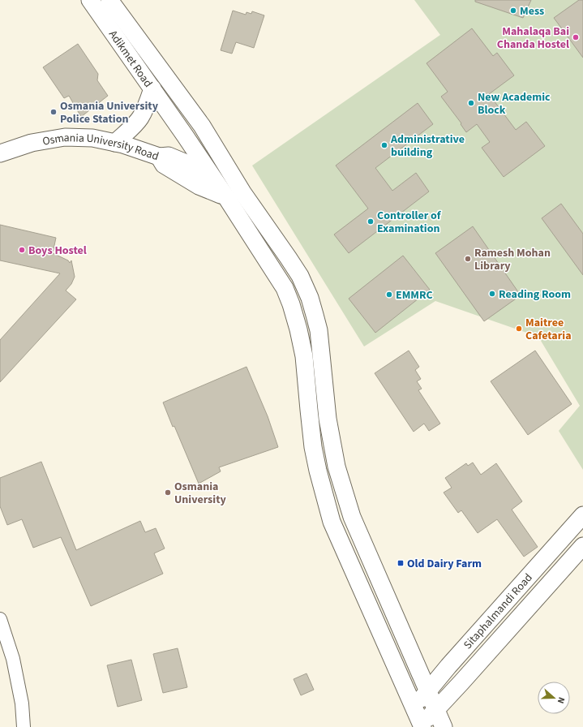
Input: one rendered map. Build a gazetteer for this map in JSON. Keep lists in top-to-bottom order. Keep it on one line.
{"streets":{"main road":["Adikmet Road","Osmania University Road","Sitaphalmandi Road"]},"crossings":[["Adikmet Road","Osmania University Road"]],"places":{"other":["Mess","Mahalaqa Bai Chanda Hostel","New Academic Block","Osmania University Police Station","Administrative building","Controller of Examination","Boys Hostel","Ramesh Mohan Library","Reading Room","EMMRC","Maitree Cafetaria","Osmania University"],"transit":["Old Dairy Farm"]},"north":"right"}
